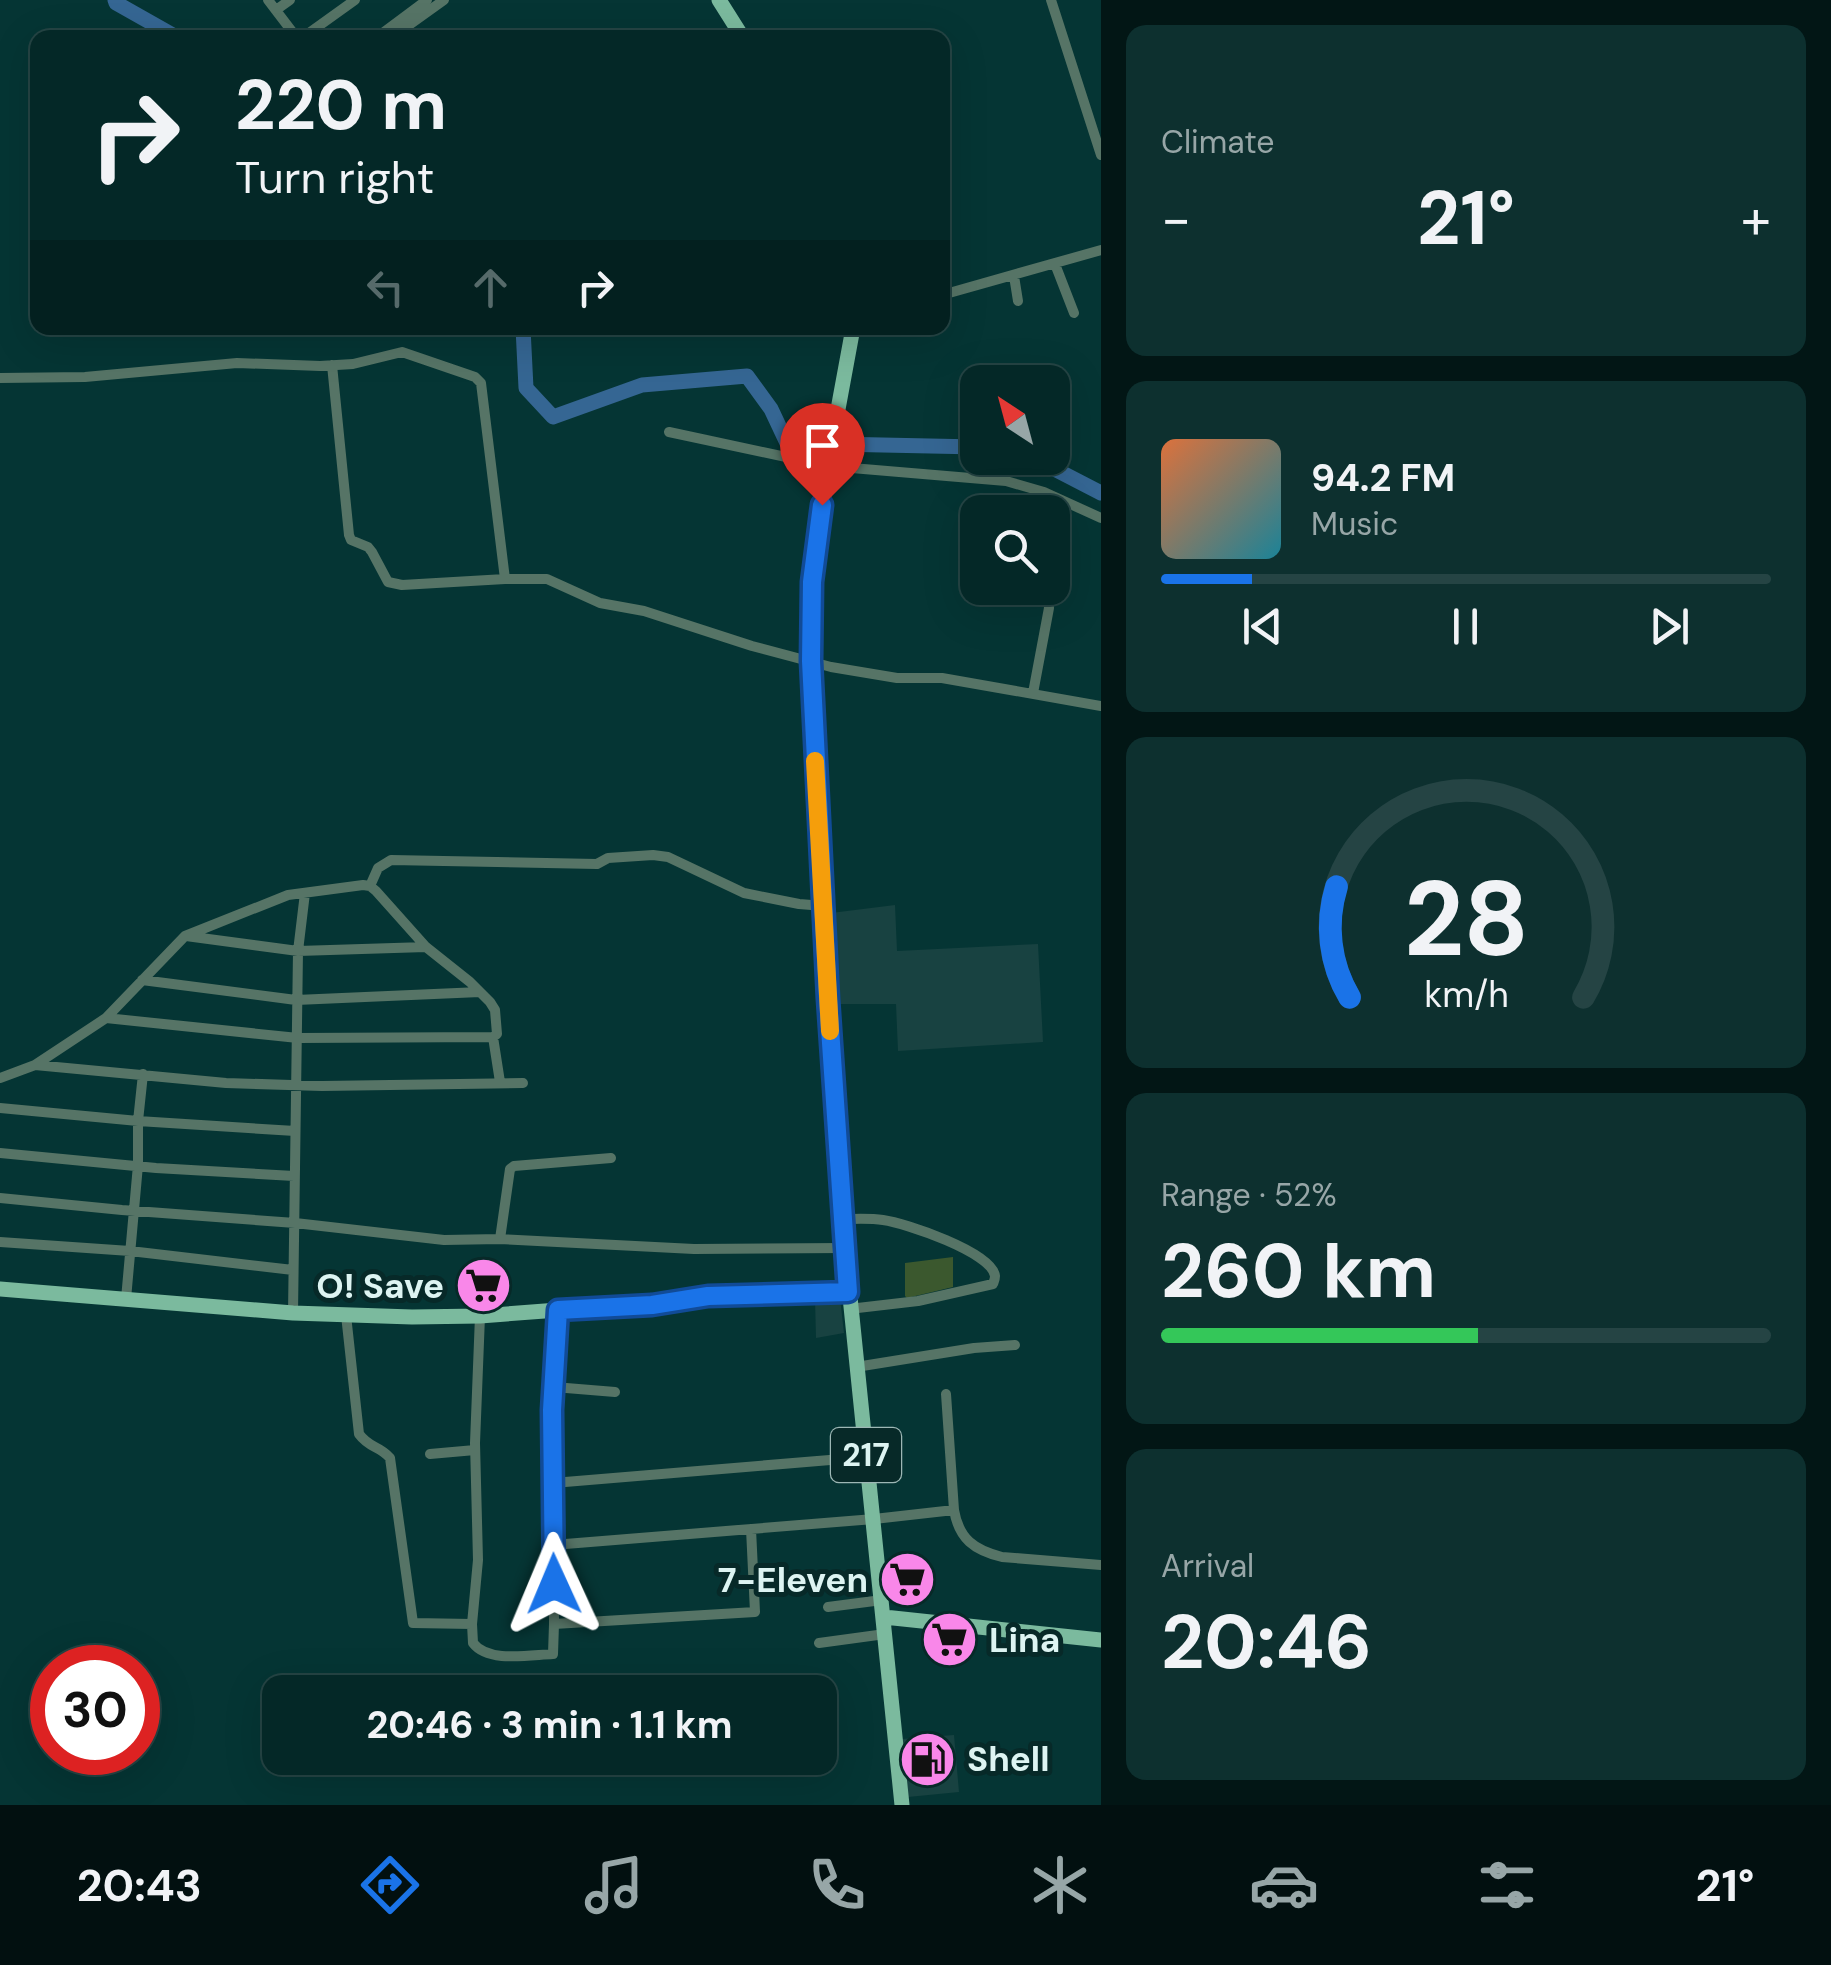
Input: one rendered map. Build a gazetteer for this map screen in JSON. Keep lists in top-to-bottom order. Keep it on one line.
{"streets":{"main road":["217"]},"places":{"supermarket":["O! Save","7-Eleven","Lina"],"fuel station":["Shell"]},"north":"top left","page":{"tile":["Climate",["Range · 52%","260 km"],["Arrival","20:46"]],"turn":["220 m","Turn right"],"heat":["−","21°","+"],"song":["94.2 FM","Music"],"limit":"30","trip":"20:46 · 3 min · 1.1 km","tabs":["20:43","21°"],"gauge":["28","km/h"]}}
